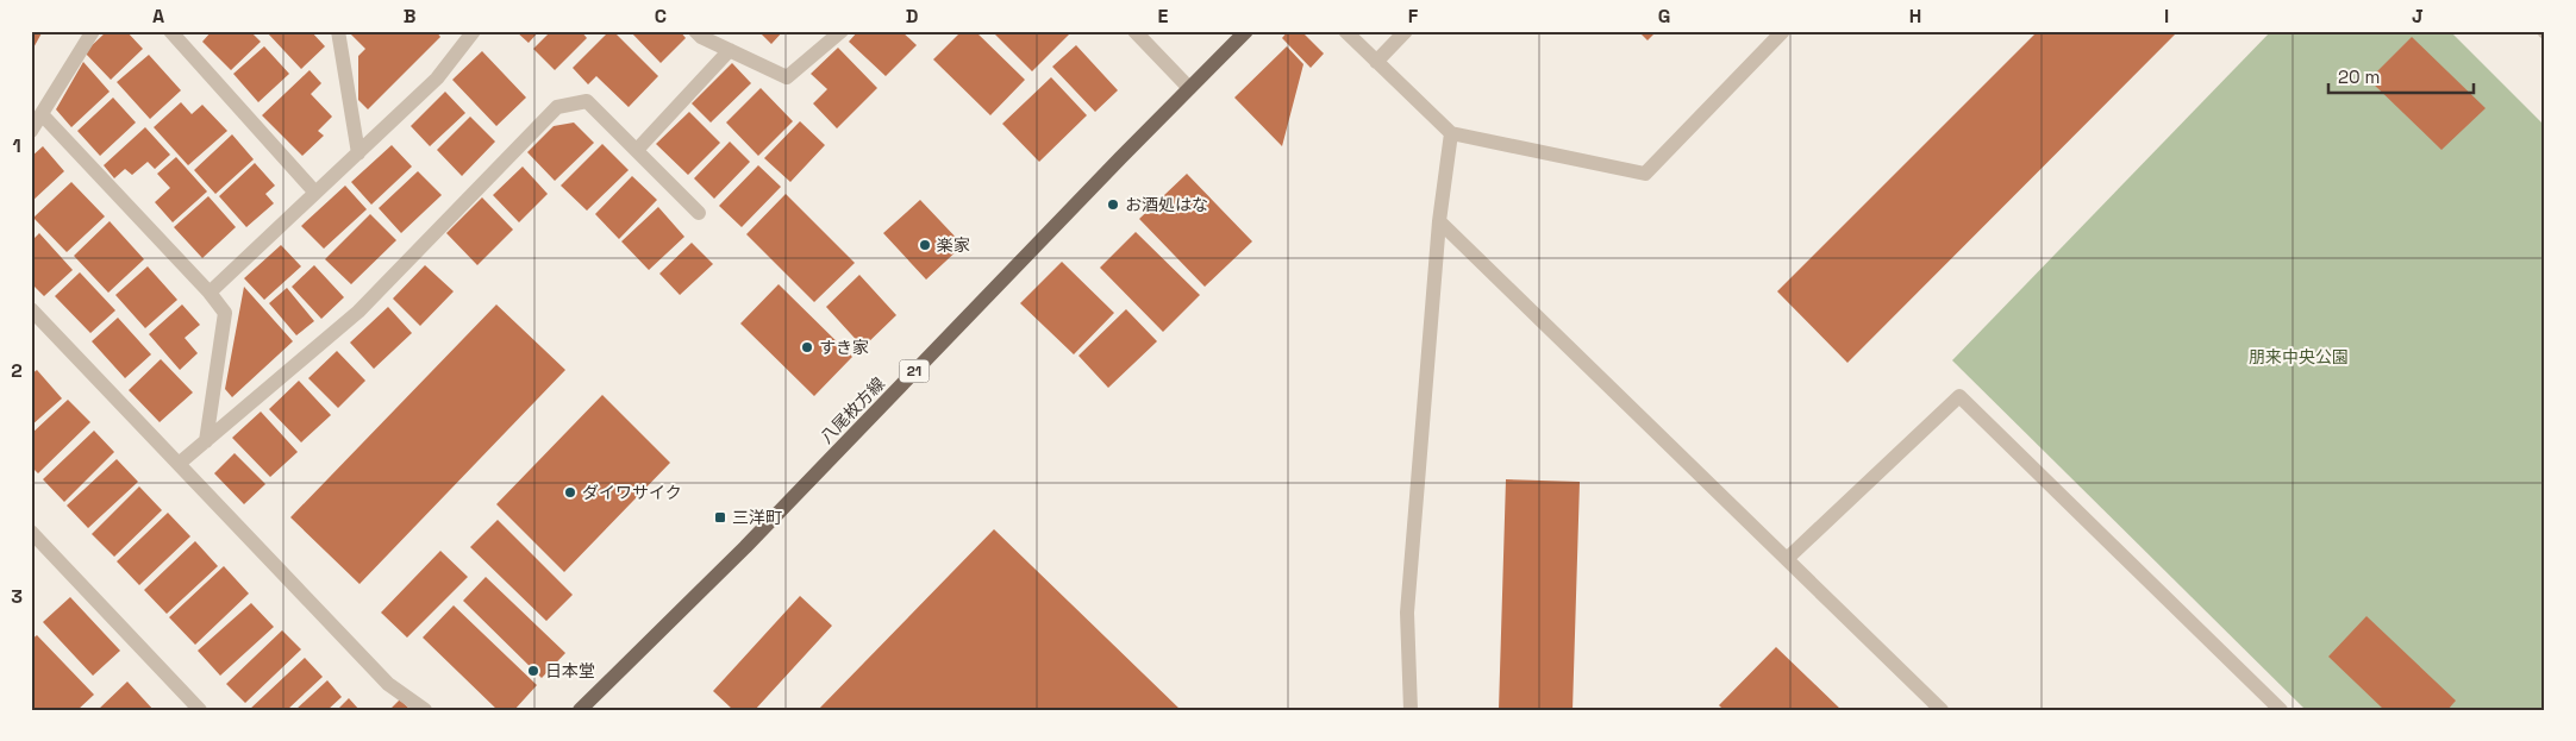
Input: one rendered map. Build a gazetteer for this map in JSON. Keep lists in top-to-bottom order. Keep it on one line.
{"streets":{"main road":["21","八尾枚方線"]},"parks":["朋来中央公園"],"places":{"other":["お酒処はな","楽家","すき家","ダイワサイク","日本堂"],"transit":["三洋町"]},"scale_bar":"20 m","grid":{"columns":["A","B","C","D","E","F","G","H","I","J"],"rows":["1","2","3"]}}
